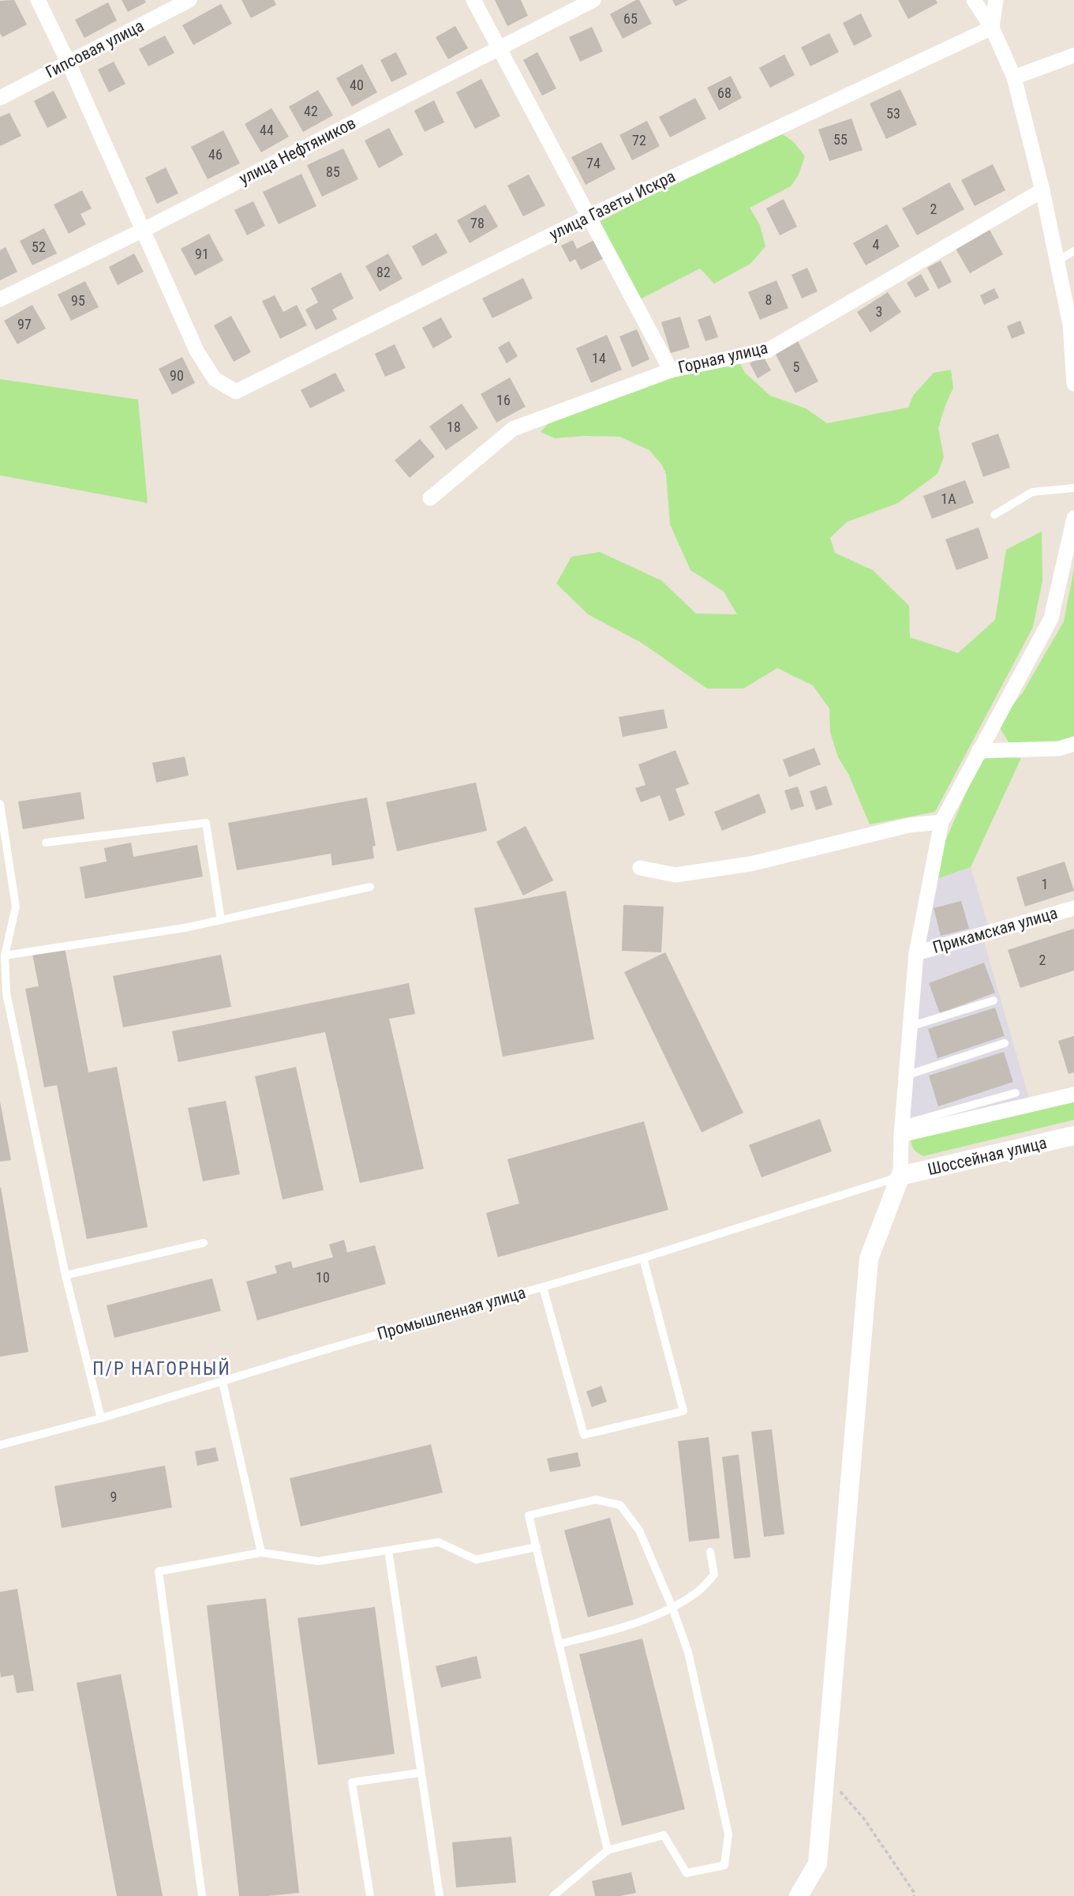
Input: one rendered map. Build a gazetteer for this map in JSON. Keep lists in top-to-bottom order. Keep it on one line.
{"streets":{"street":["Гипсовая улица","улица Нефтяников","улица Газеты Искра","Горная улица","Прикамская улица","Шоссейная улица"],"lane":["Промышленная улица"]},"crossings":[["улица Нефтяников","улица Газеты Искра"],["Шоссейная улица","Промышленная улица"]],"districts":["П/Р НАГОРНЫЙ"],"house_numbers":["65","40","68","42","53","44","55","72","46","74","85","2","78","4","52","91","82","8","95","3","97","14","5","90","16","18","1А","1","2","10","9"]}
